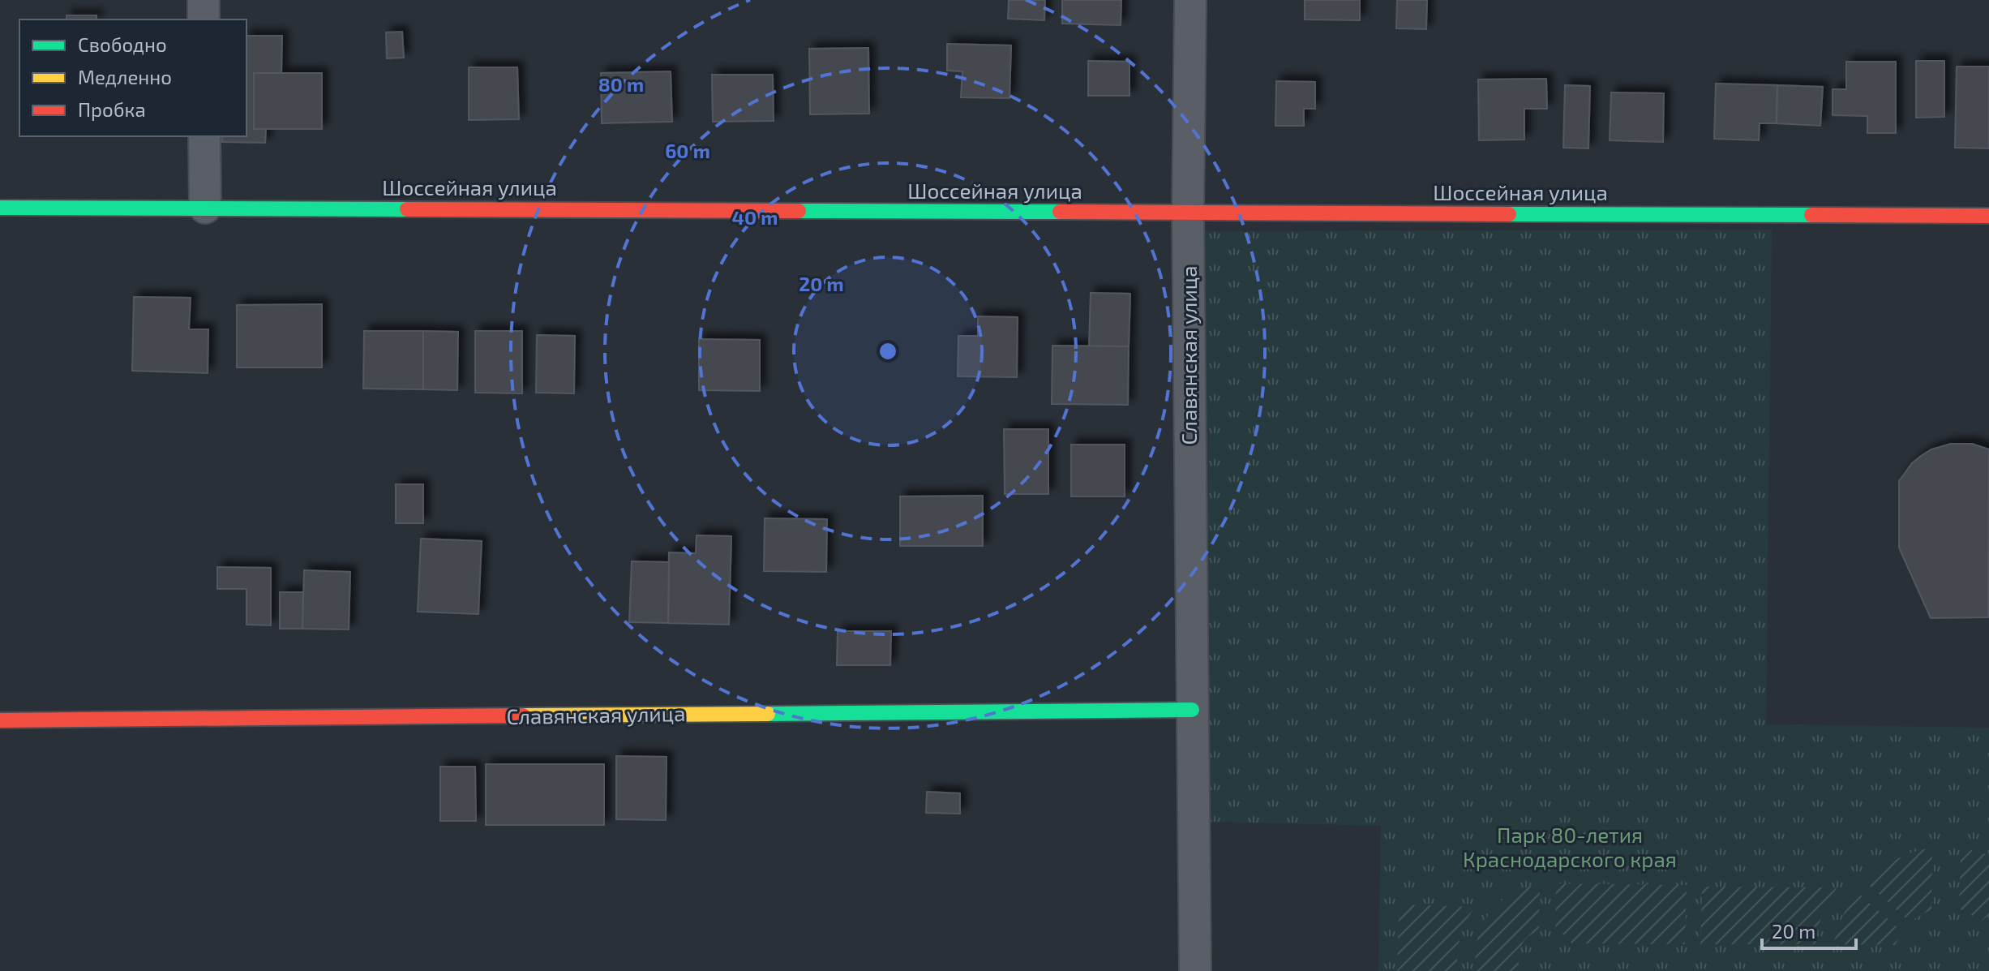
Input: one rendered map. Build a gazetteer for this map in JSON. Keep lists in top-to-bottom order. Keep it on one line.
{"streets":{"street":["Шоссейная улица","Славянская улица"]},"crossings":[["Шоссейная улица","Славянская улица"]],"parks":["Парк 80-летия Краснодарского края"],"legend":["Свободно","Медленно","Пробка"],"scale_bar":"20 m","rings":["80 m","60 m","40 m","20 m"]}
